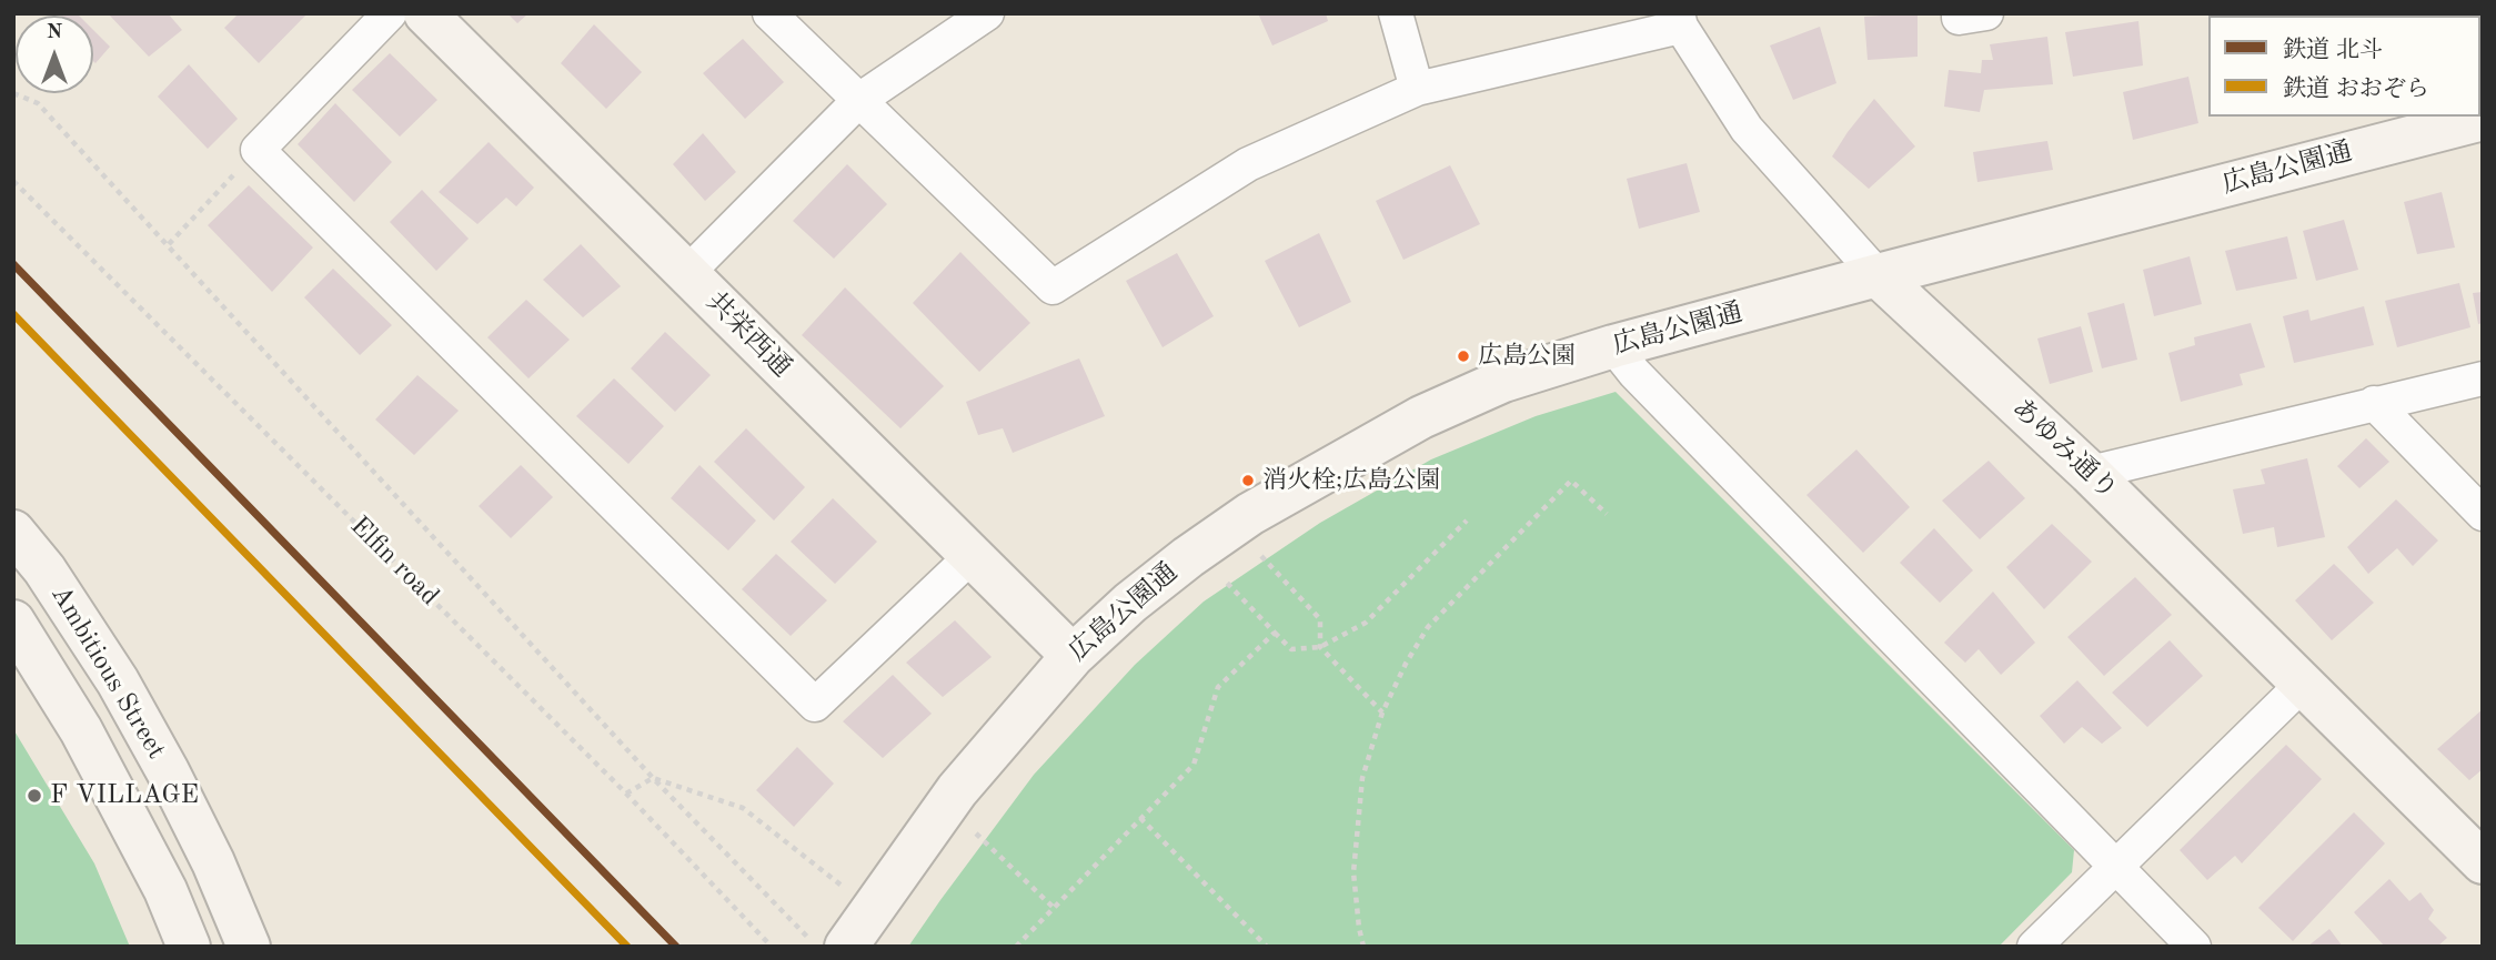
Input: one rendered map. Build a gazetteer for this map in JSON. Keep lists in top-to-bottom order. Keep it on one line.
{"streets":{"street":["広島公園通","共栄西通","あゆみ通り","Ambitious Street"],"path":["Elfin road"]},"crossings":[["広島公園通","共栄西通"],["広島公園通","あゆみ通り"]],"places":["広島公園","消火栓;広島公園","F VILLAGE"],"lines":["rail line 北斗","rail line おおぞら"],"legend":["鉄道 北斗","鉄道 おおぞら"],"north":"top"}
